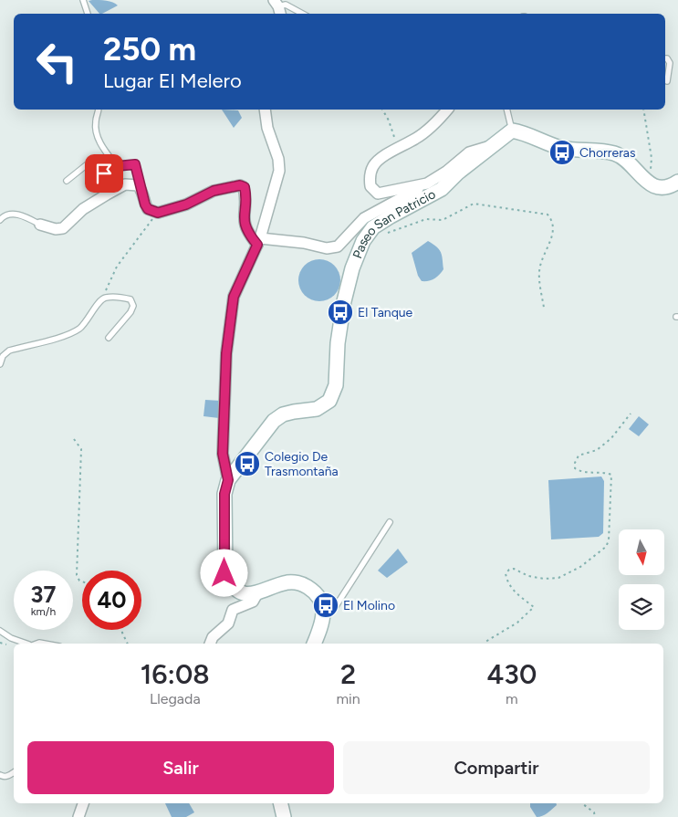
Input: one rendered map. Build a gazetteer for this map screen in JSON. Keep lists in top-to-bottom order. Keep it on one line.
{"streets":{"street":["Paseo San Patricio"]},"places":{"bus stop":["Chorreras","El Tanque","Colegio De Trasmontaña","El Molino"]},"north":"bottom","page":{"turn":["250 m","Lugar El Melero"],"speed":"37 km/h","limit":"40","eta":["16:08","Llegada","2","min","430","m"],"buttons":["Salir","Compartir"]}}
